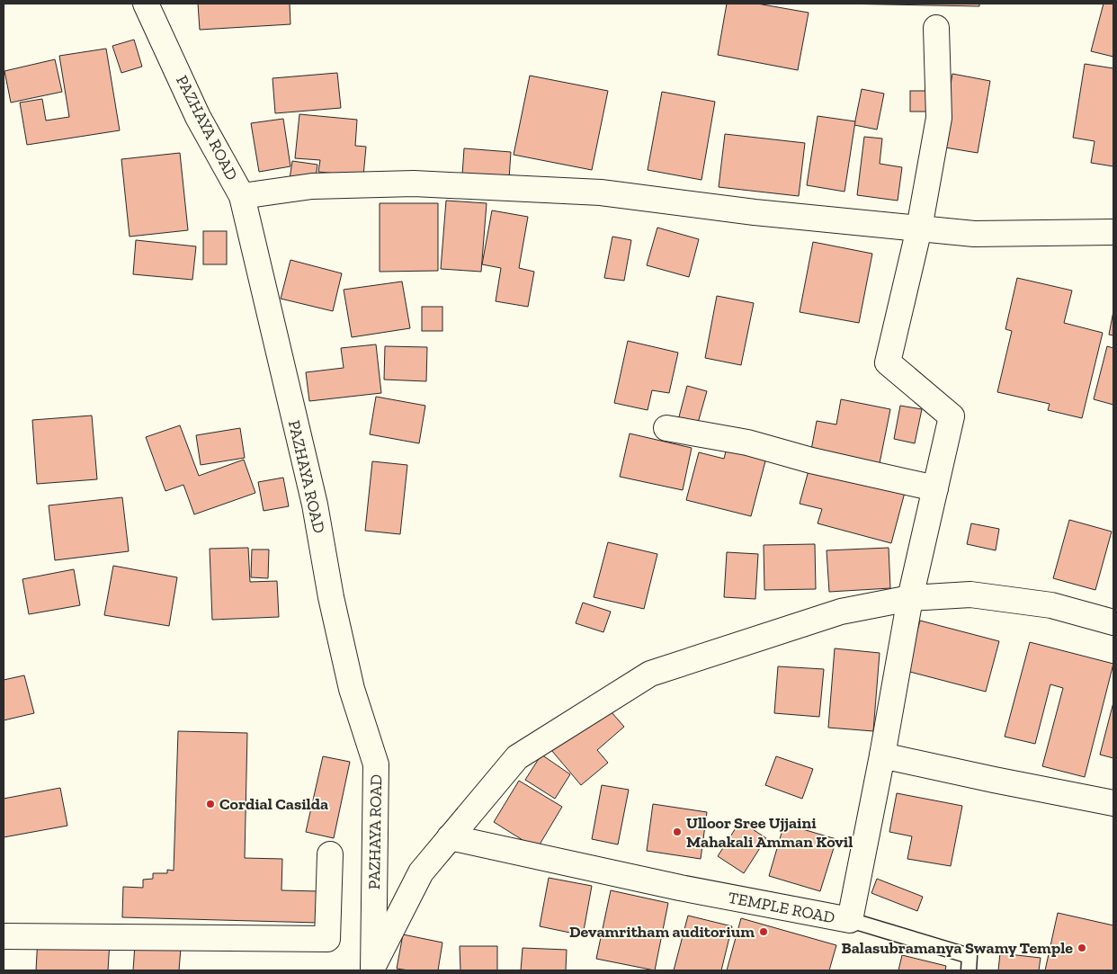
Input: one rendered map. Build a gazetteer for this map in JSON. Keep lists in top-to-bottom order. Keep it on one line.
{"streets":{"street":["PAZHAYA ROAD","TEMPLE ROAD"]},"places":["Cordial Casilda","Ulloor Sree Ujjaini Mahakali Amman Kovil","Devamritham auditorium","Balasubramanya Swamy Temple"]}
